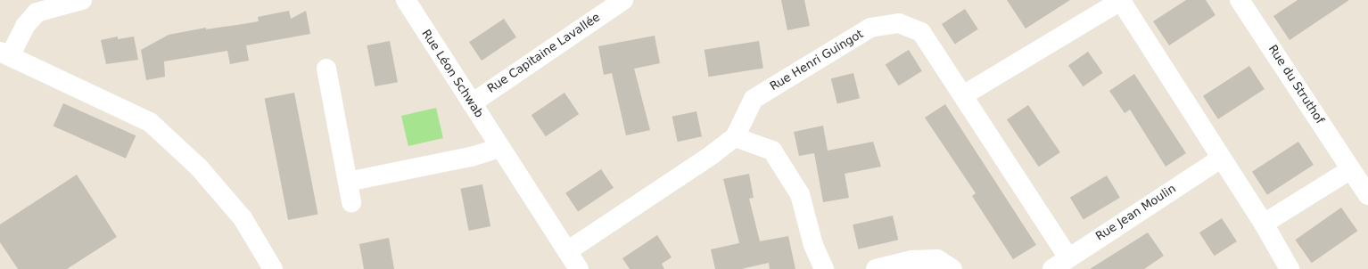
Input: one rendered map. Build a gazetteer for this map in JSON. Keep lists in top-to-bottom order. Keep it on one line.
{"streets":{"street":["Rue Capitaine Lavallée","Rue Henri Guingot","Rue Léon Schwab","Rue du Struthof","Rue Jean Moulin"]},"crossings":[["Rue Capitaine Lavallée","Rue Léon Schwab"],["Rue Henri Guingot","Rue Léon Schwab"],["Rue Henri Guingot","Rue Jean Moulin"]]}
